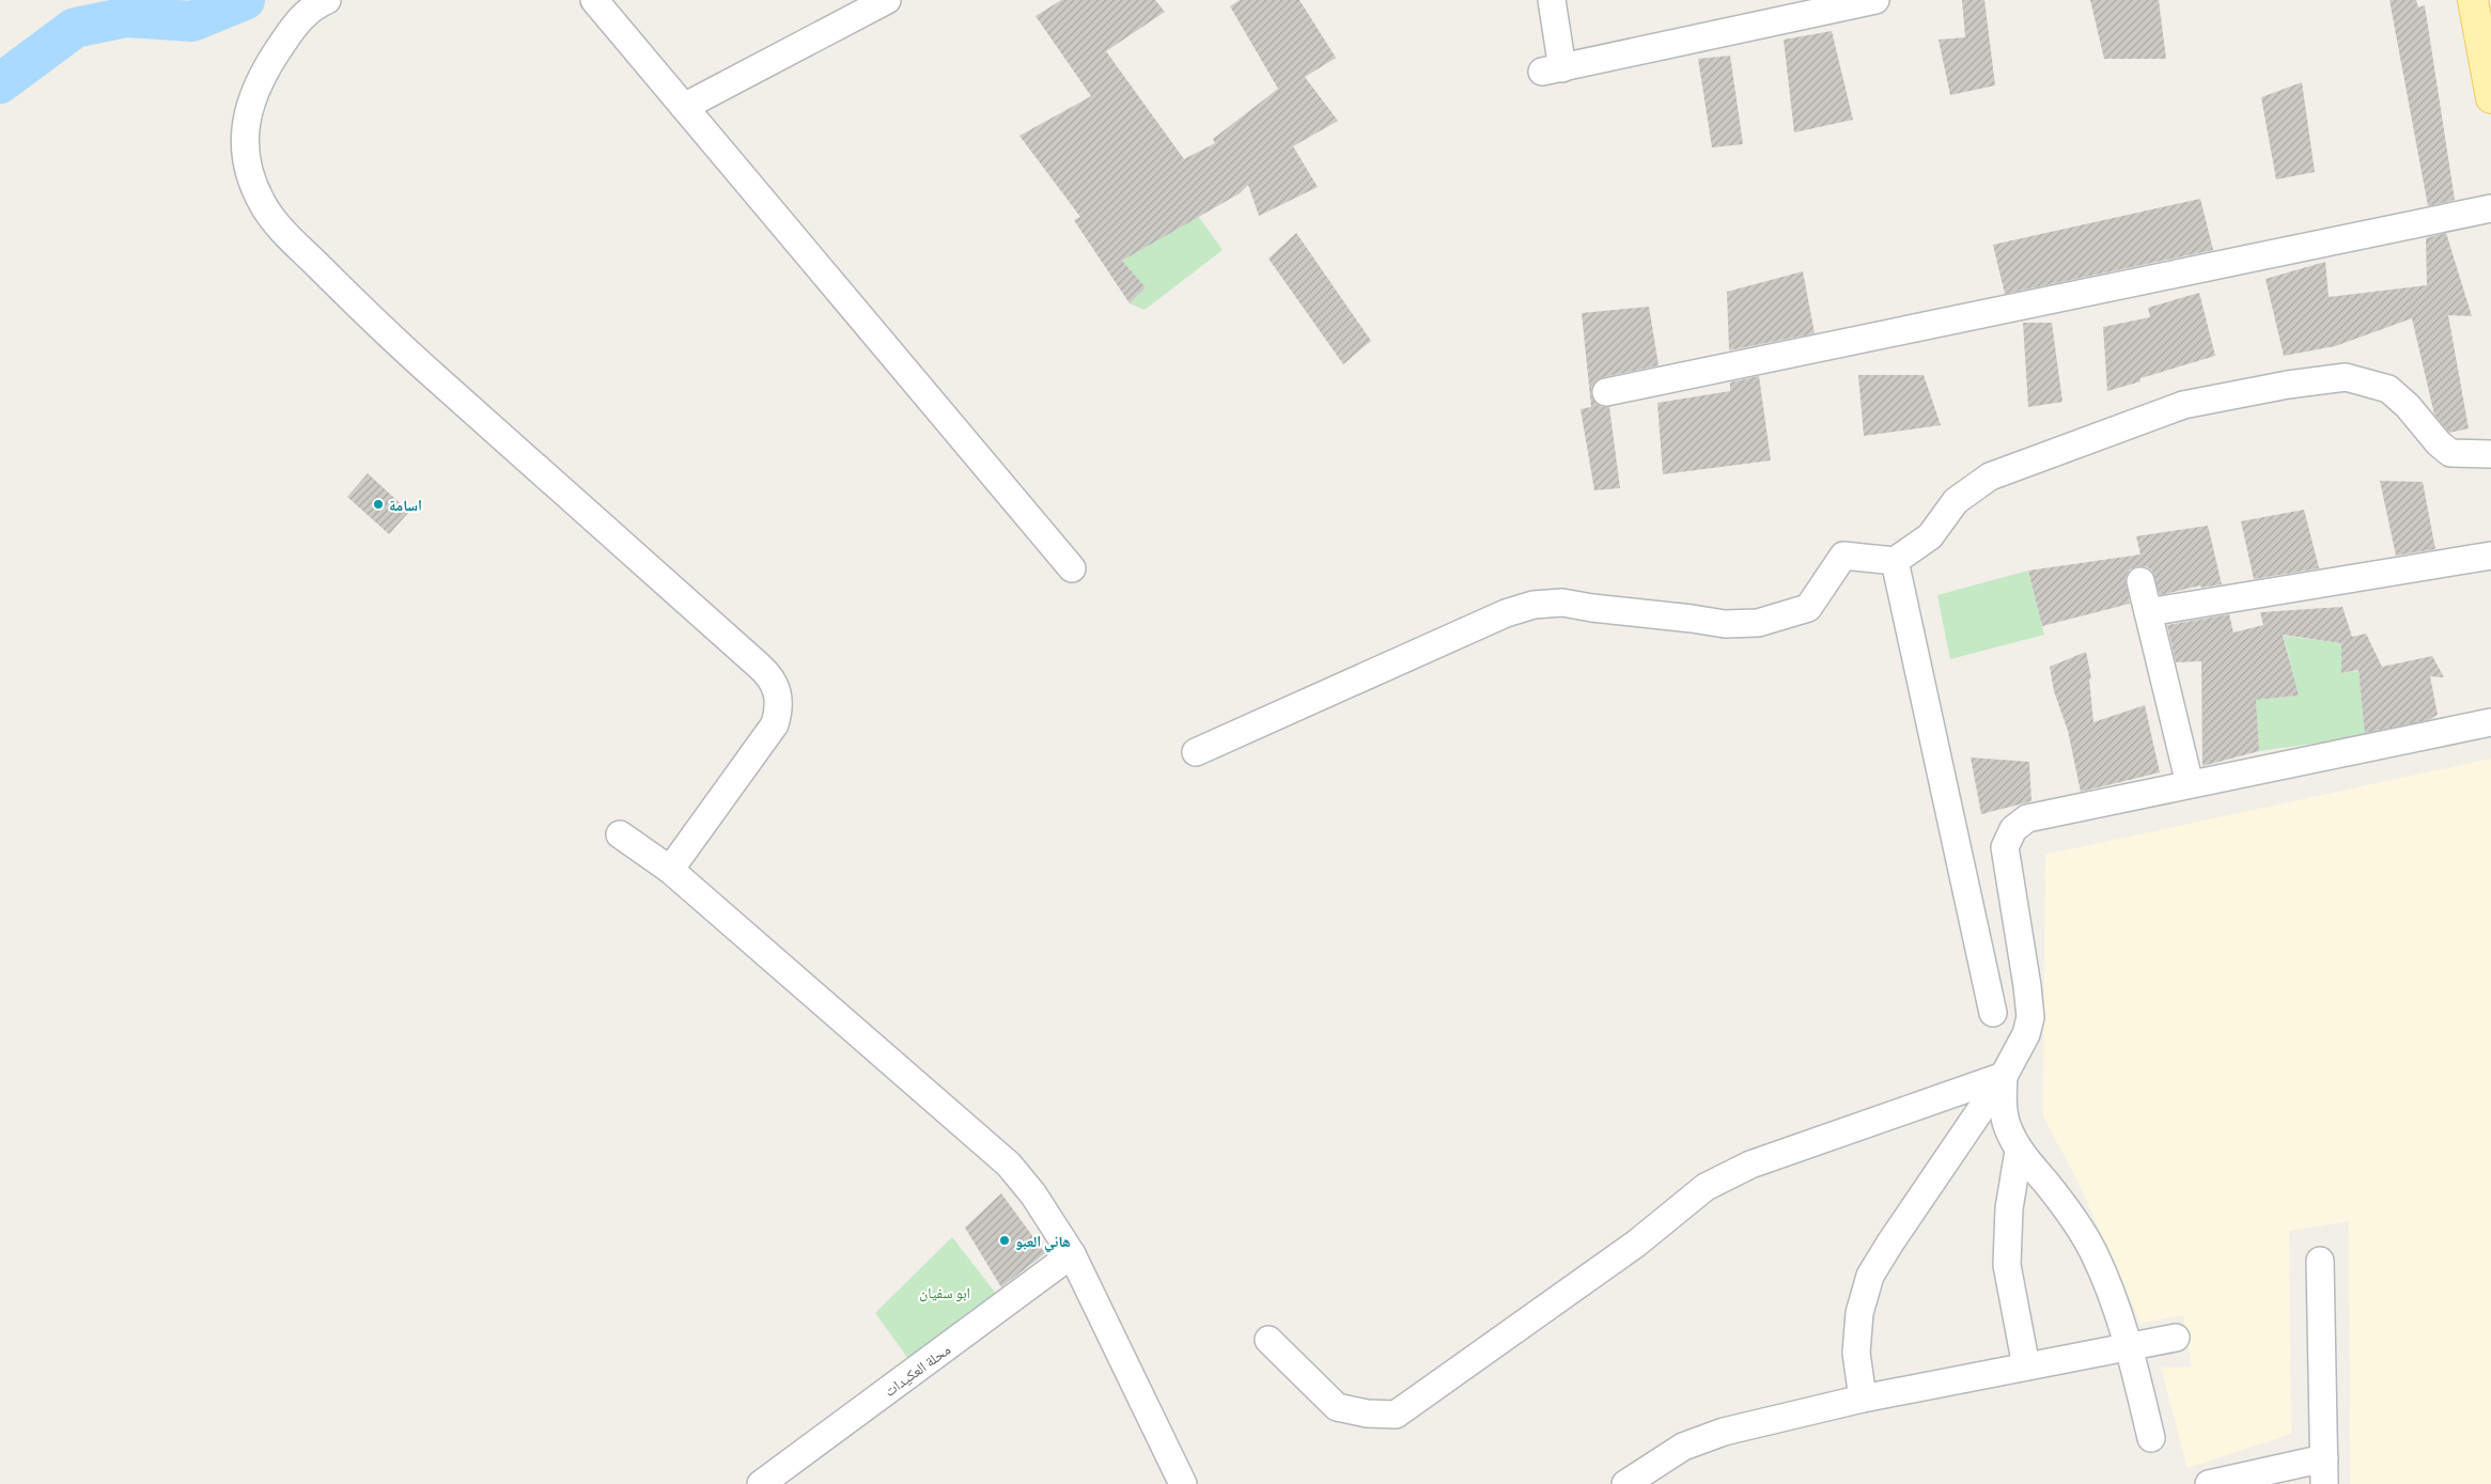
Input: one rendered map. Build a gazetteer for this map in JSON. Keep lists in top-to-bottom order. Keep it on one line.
{"streets":{"street":["محلة العكيدات"]},"parks":["ابو سفيان"],"places":["اسامة","هاني العبو"]}
